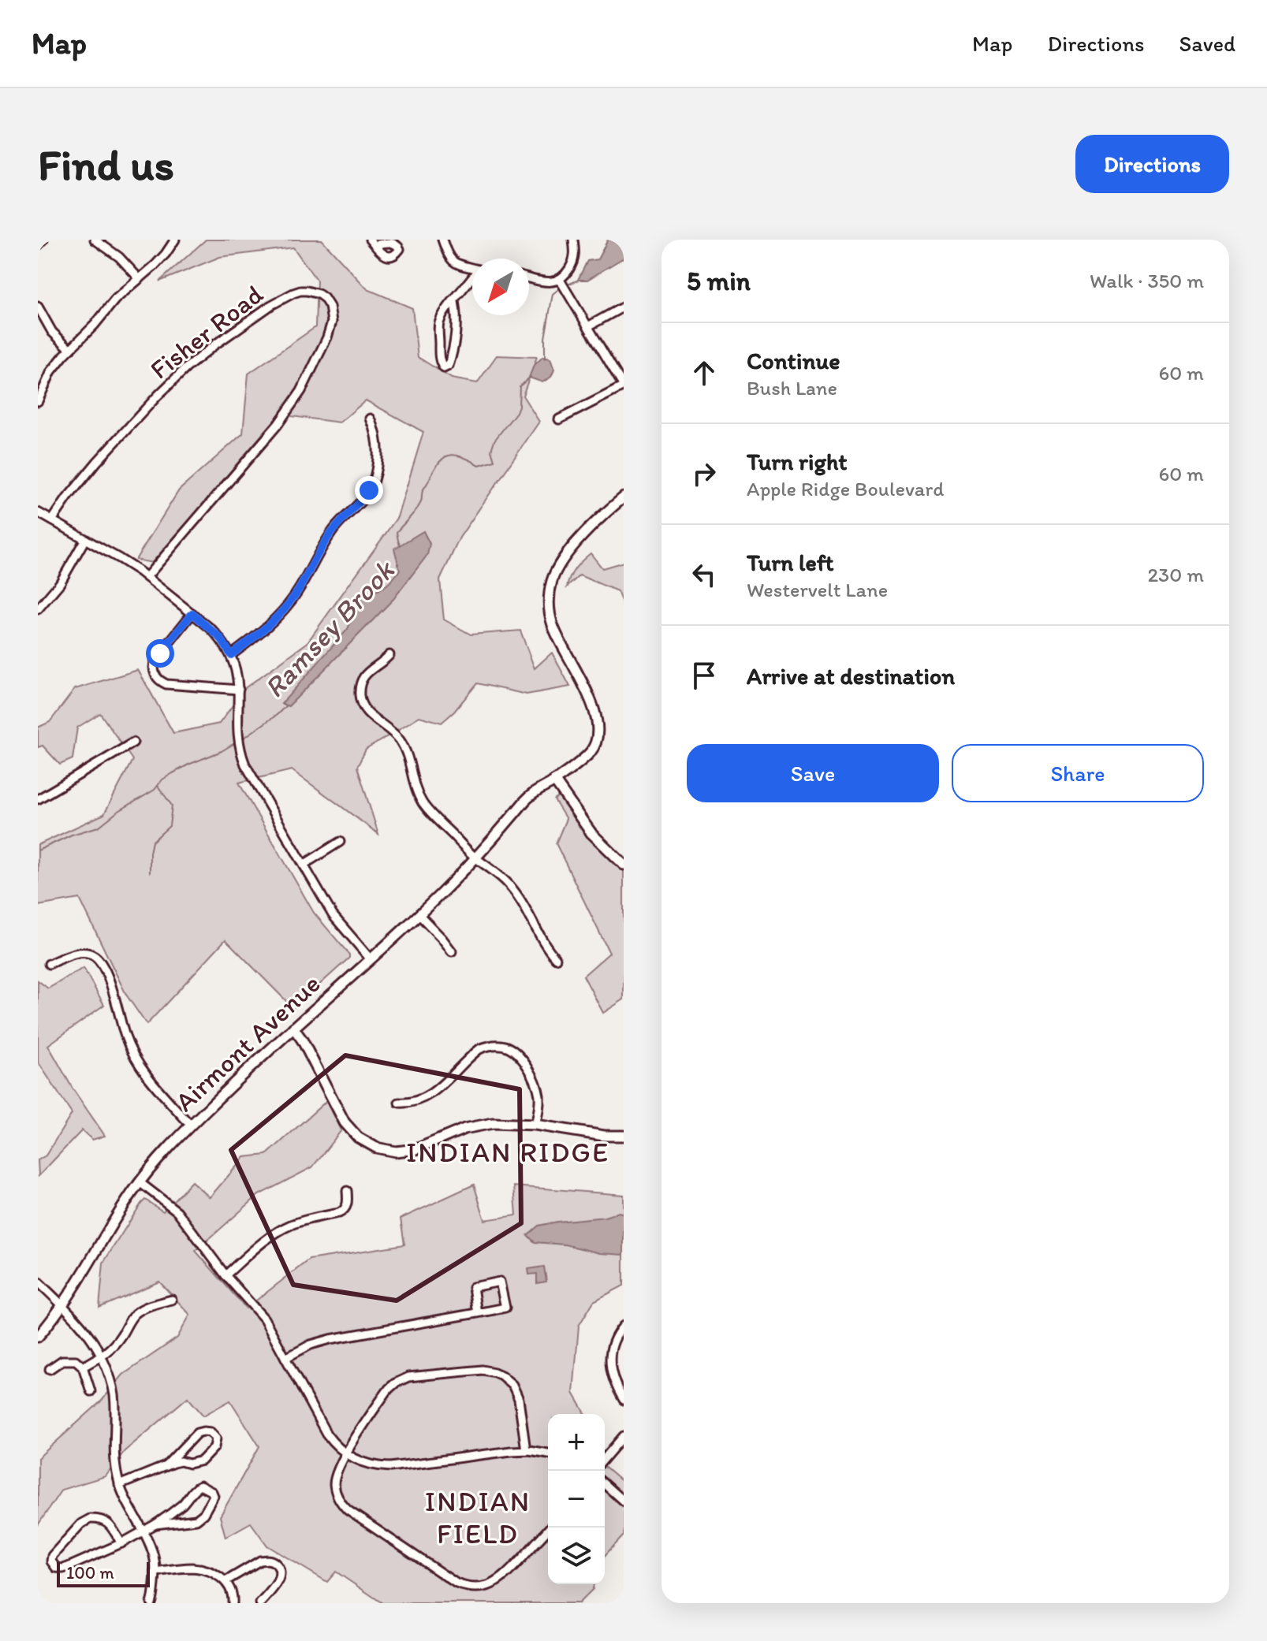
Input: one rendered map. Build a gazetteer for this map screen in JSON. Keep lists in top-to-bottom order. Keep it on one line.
{"streets":{"street":["Fisher Road","Airmont Avenue"]},"districts":["INDIAN RIDGE","INDIAN FIELD"],"water":["Ramsey Brook"],"scale_bar":"100 m","north":"bottom left","page":{"header":"Map","nav":["Map","Directions","Saved"],"buttons":["Directions",["Save","Share"]],"title":"Find us","heading":["5 min","Walk · 350 m"],"list":[["Continue","Bush Lane","60 m"],["Turn right","Apple Ridge Boulevard","60 m"],["Turn left","Westervelt Lane","230 m"],"Arrive at destination"],"map_buttons":["+","−"],"scale":"100 m"}}
